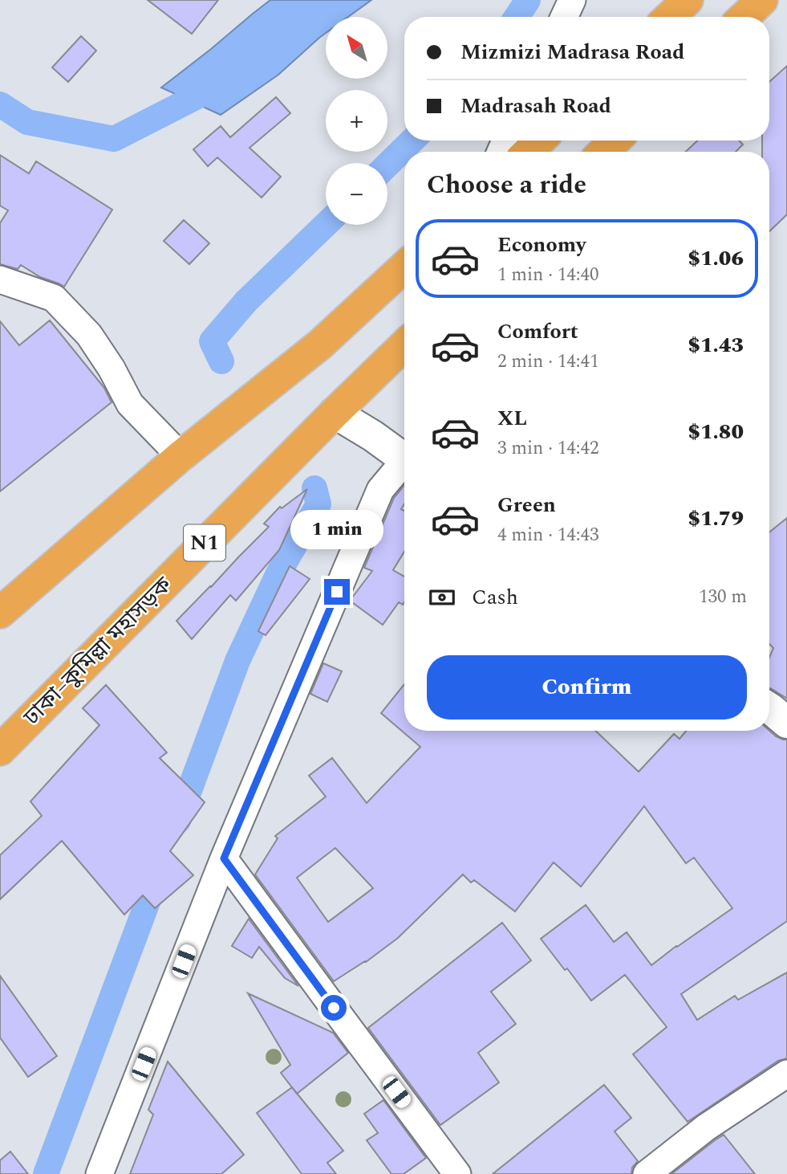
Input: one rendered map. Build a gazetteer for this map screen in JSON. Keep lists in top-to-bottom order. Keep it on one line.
{"streets":{"highway":["N1","ঢাকা–কুমিল্লা মহাসড়ক"]},"north":"top left","page":{"map_buttons":["+","−"],"banner":["Mizmizi Madrasa Road","Madrasah Road"],"heading":"Choose a ride","list":[{"name":"Economy","note":"1 min · 14:40","value":"$1.06"},{"name":"Comfort","note":"2 min · 14:41","value":"$1.43"},{"name":"XL","note":"3 min · 14:42","value":"$1.80"},{"name":"Green","note":"4 min · 14:43","value":"$1.79"}],"bubble":"1 min","pay":["Cash","130 m"],"buttons":"Confirm"}}
